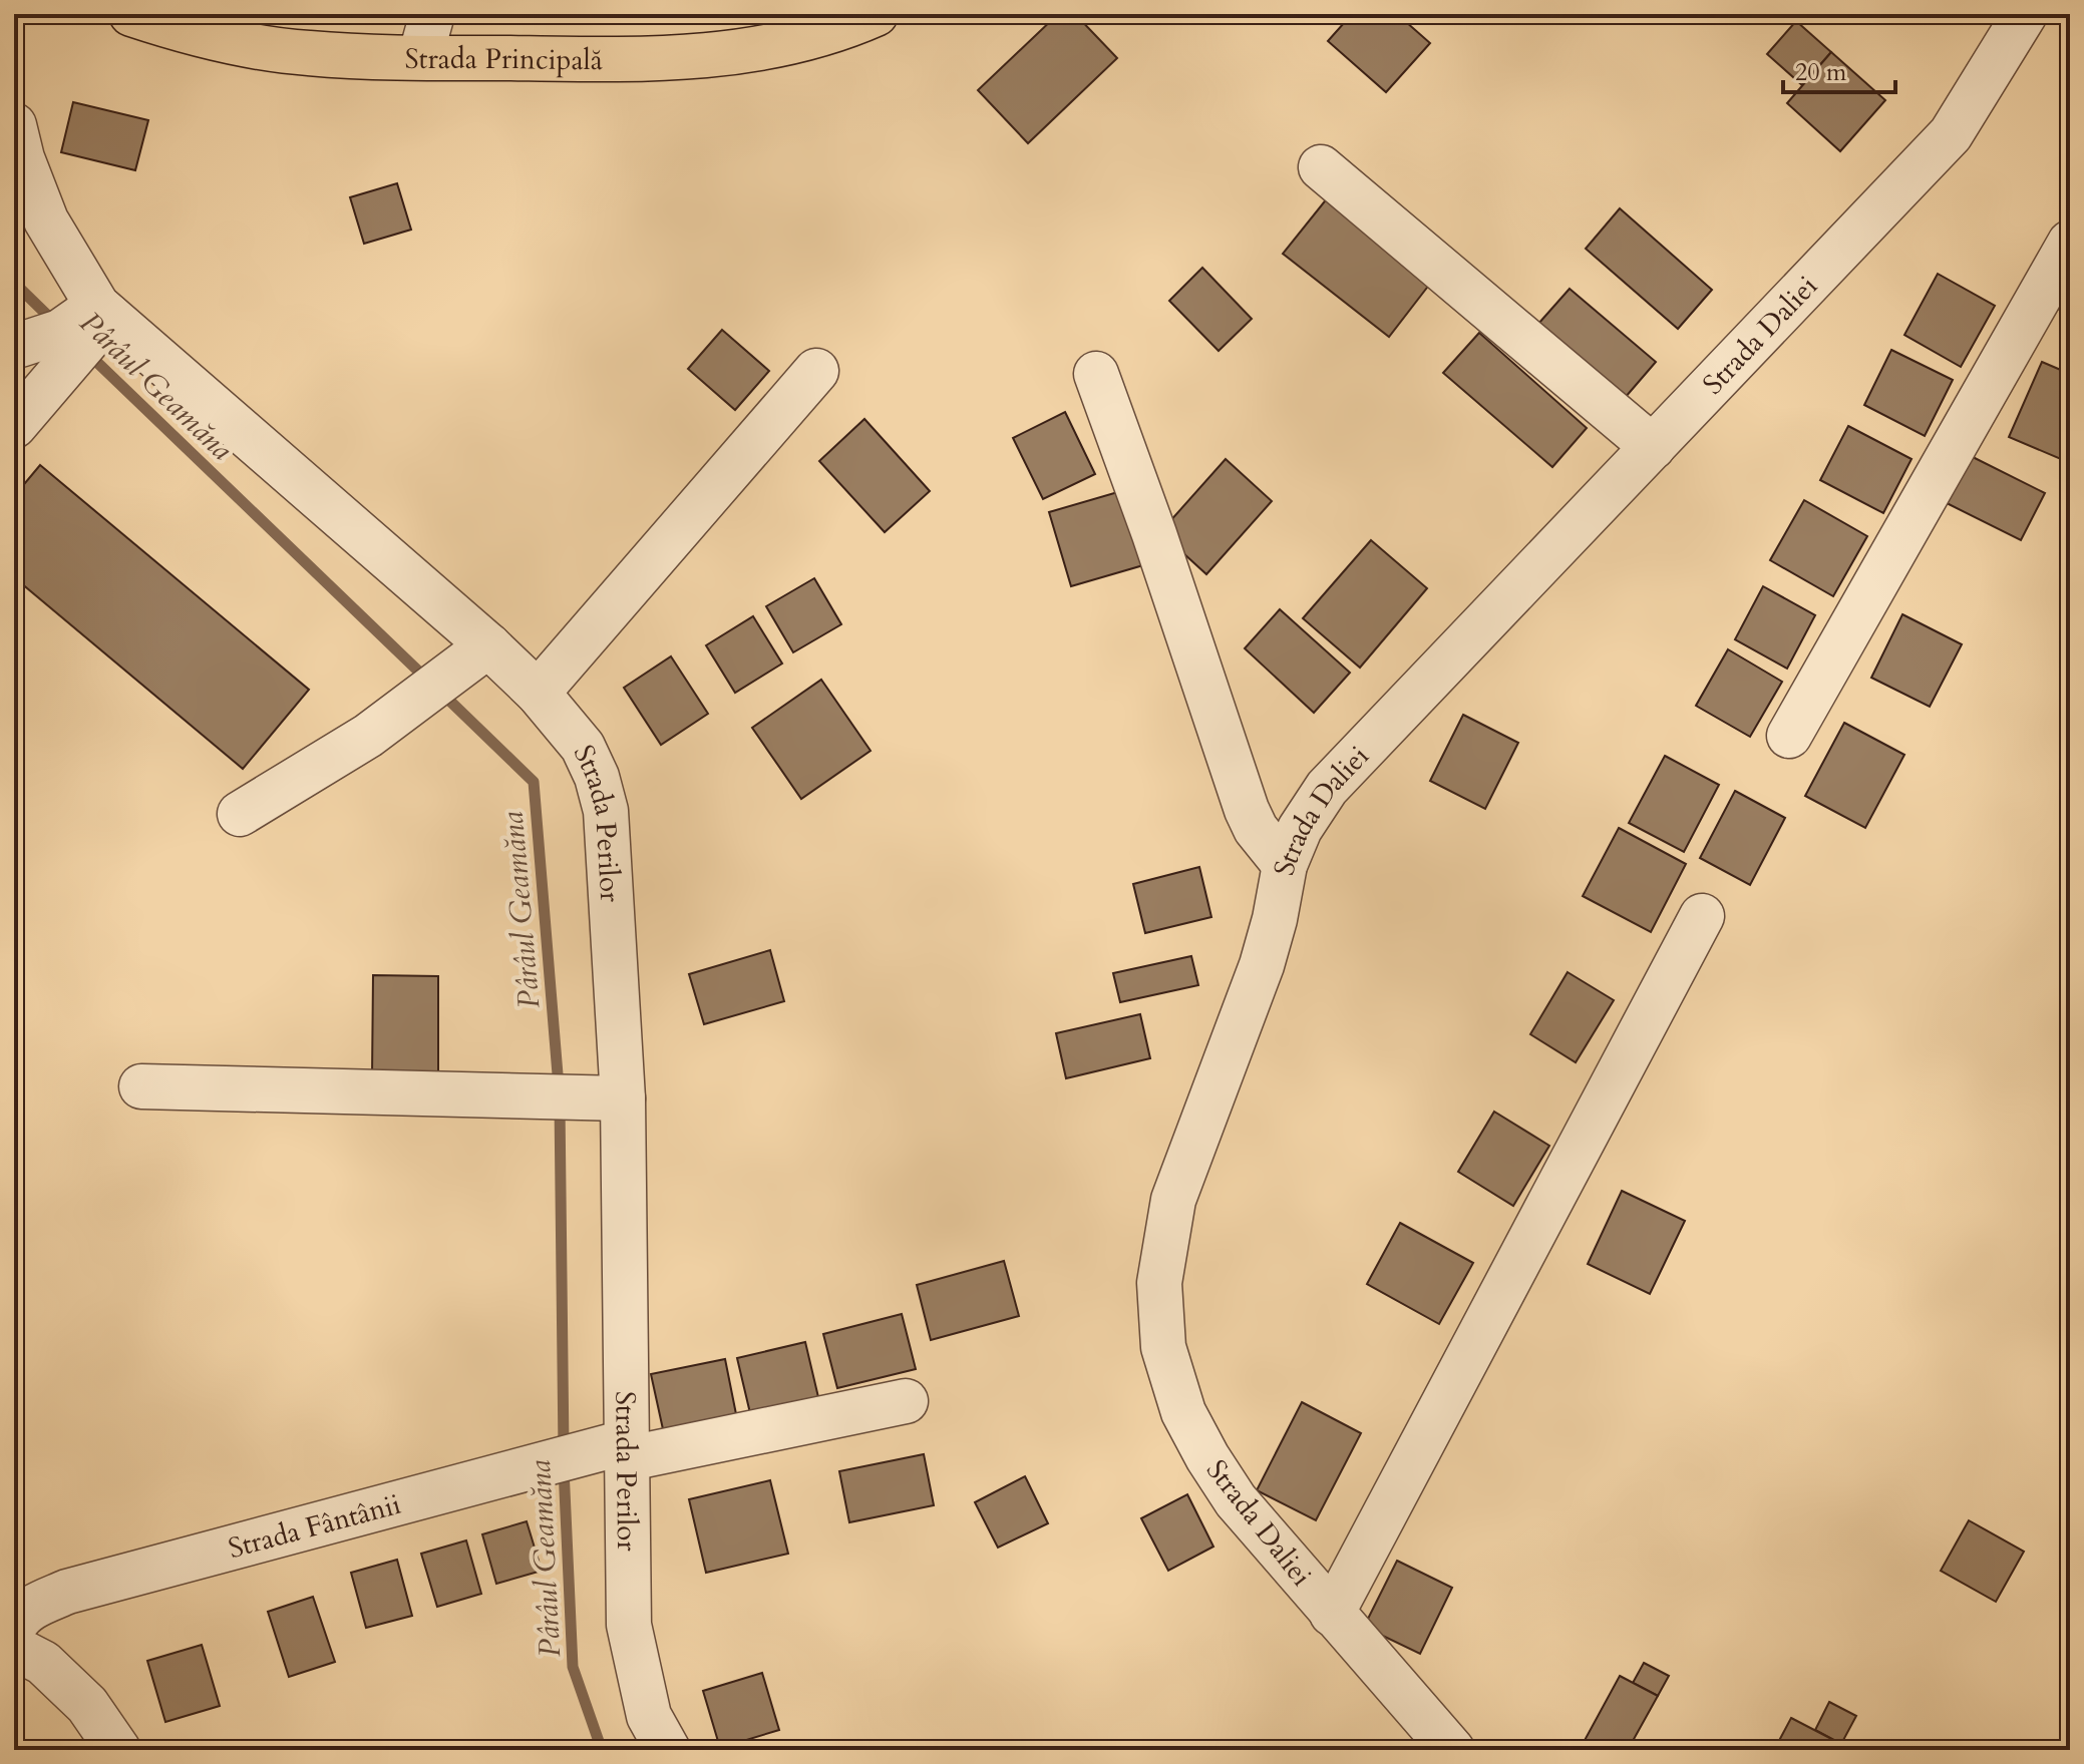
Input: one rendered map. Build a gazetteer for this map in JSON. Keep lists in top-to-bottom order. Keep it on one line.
{"streets":{"main road":["Strada Principală"],"street":["Strada Daliei","Strada Perilor","Strada Fântânii"]},"crossings":[["Strada Perilor","Strada Fântânii"]],"water":["Pârâul Geamăna"],"scale_bar":"20 m"}
